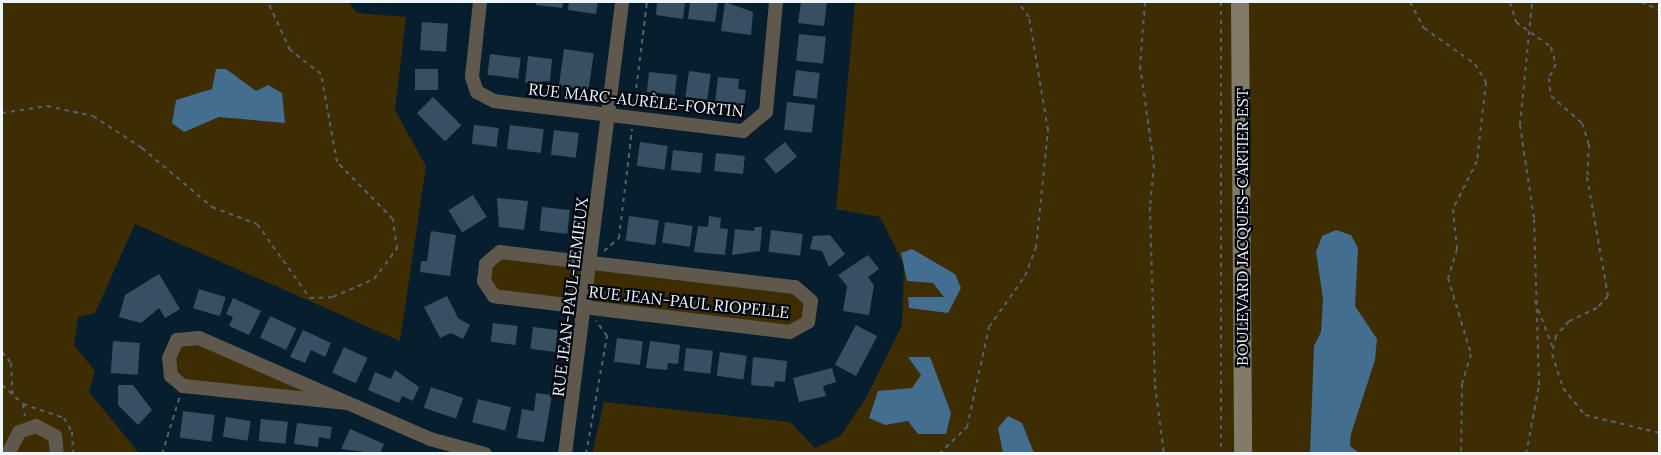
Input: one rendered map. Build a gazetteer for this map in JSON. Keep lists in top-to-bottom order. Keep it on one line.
{"streets":{"main road":["BOULEVARD JACQUES-CARTIER EST"],"street":["RUE MARC-AURÈLE-FORTIN","RUE JEAN-PAUL-LEMIEUX","RUE JEAN-PAUL RIOPELLE"]},"crossings":[["RUE MARC-AURÈLE-FORTIN","RUE JEAN-PAUL-LEMIEUX"],["RUE JEAN-PAUL-LEMIEUX","RUE JEAN-PAUL RIOPELLE"]]}
